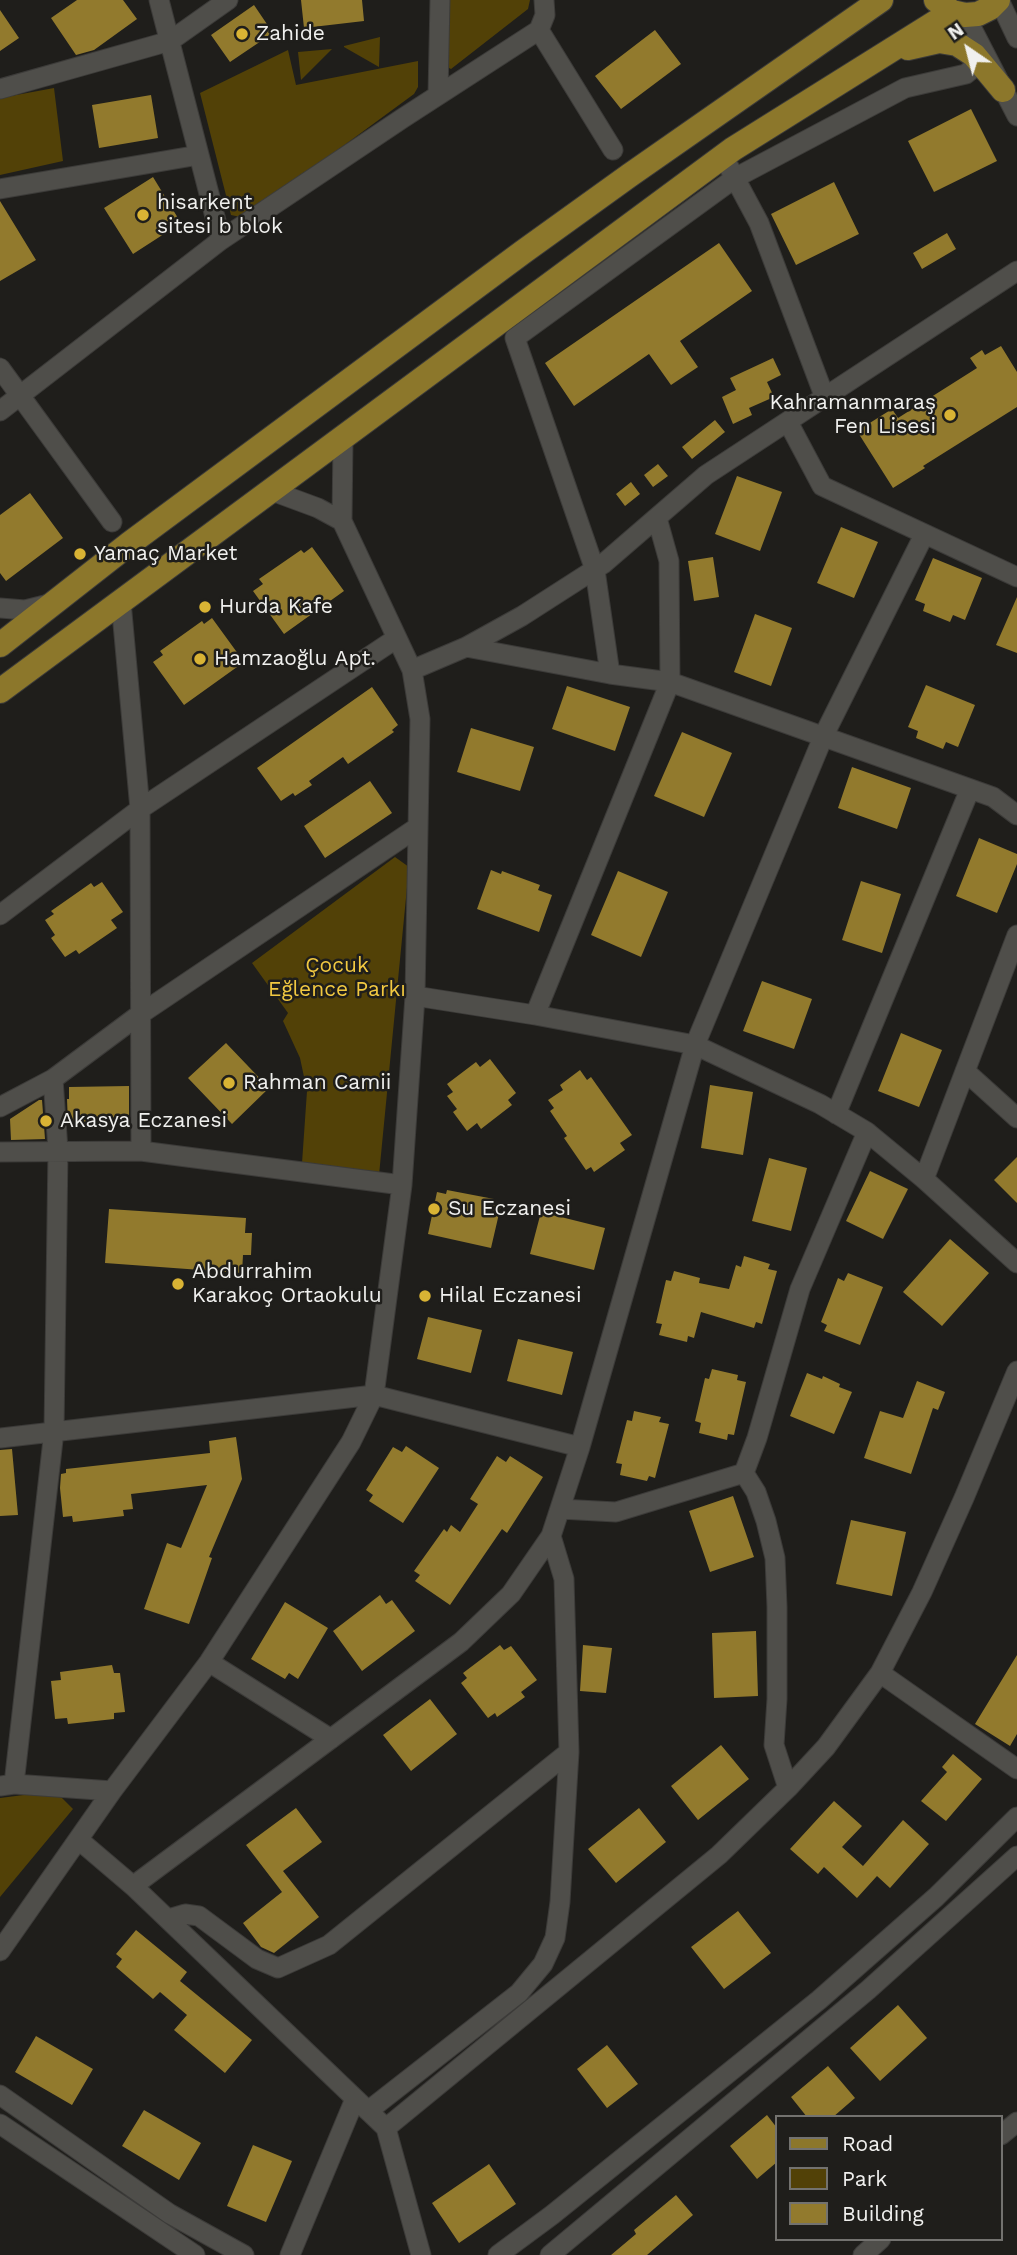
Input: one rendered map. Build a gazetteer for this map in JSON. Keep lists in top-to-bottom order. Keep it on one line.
{"parks":["Çocuk Eğlence Parkı"],"places":["Zahide","hisarkent sitesi b blok","Kahramanmaraş Fen Lisesi","Yamaç Market","Hurda Kafe","Hamzaoğlu Apt.","Rahman Camii","Akasya Eczanesi","Su Eczanesi","Abdurrahim Karakoç Ortaokulu","Hilal Eczanesi"],"legend":["Road","Park","Building"],"north":"top left"}
